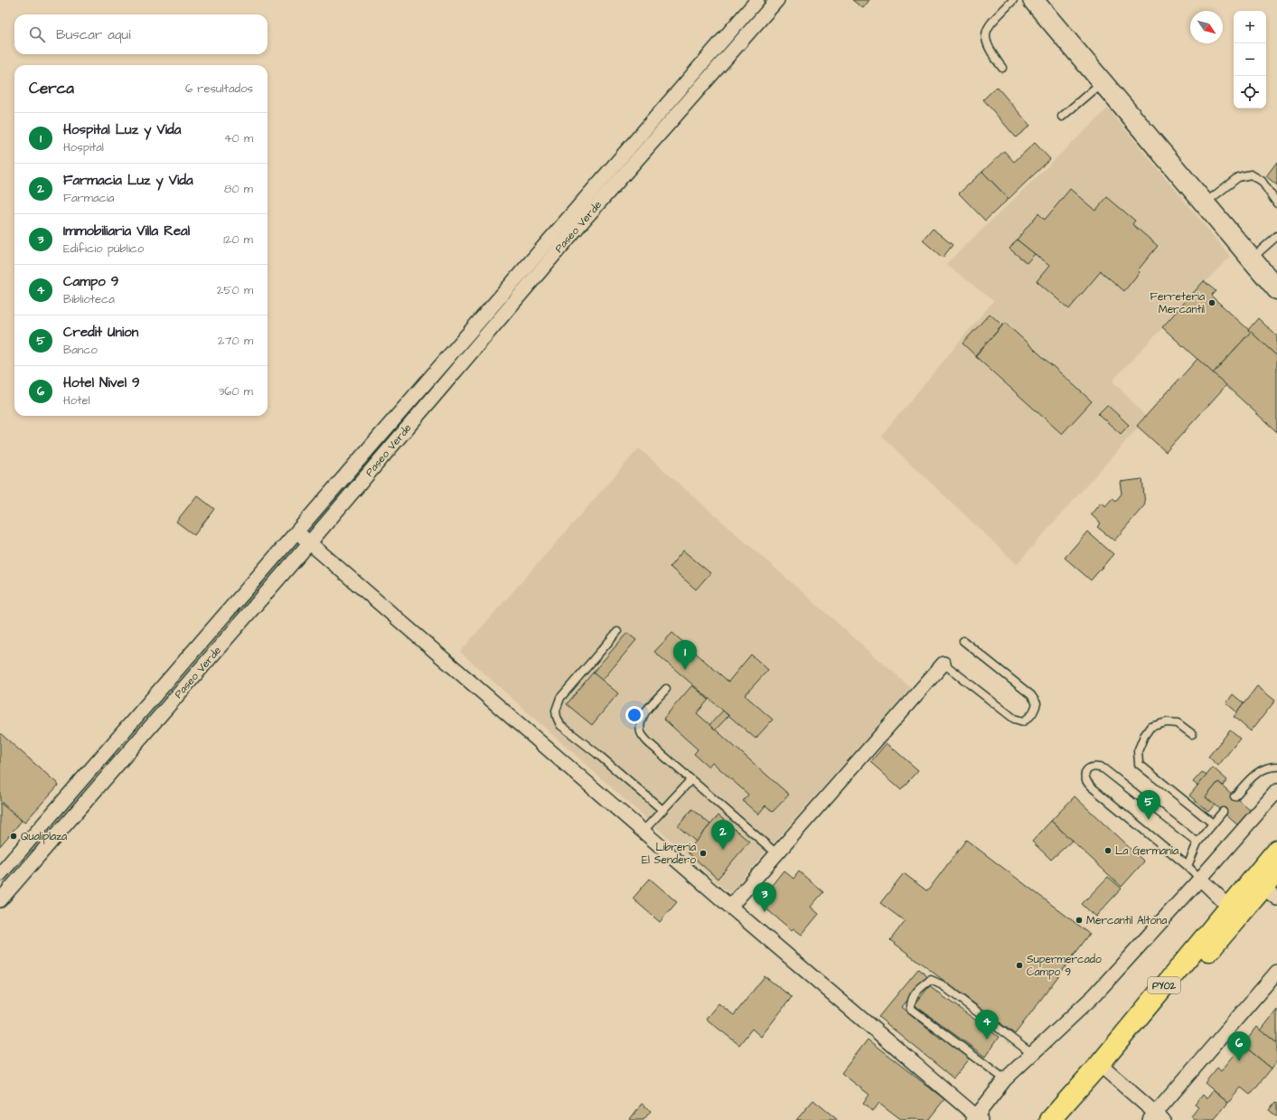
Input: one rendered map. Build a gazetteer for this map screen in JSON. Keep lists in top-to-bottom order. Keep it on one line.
{"streets":{"highway":["PY02"],"street":["Paseo Verde"]},"places":["Ferreteria Mercantil","Qualiplaza","La Germania","Librería El Sendero","Mercantil Altona","Supermercado Campo 9"],"north":"bottom right","page":{"map_buttons":["+","−"],"search":"Buscar aquí","heading":["Cerca","6 resultados"],"list":[{"mark":"1","name":"Hospital Luz y Vida","note":"Hospital","value":"40 m"},{"mark":"2","name":"Farmacia Luz y Vida","note":"Farmacia","value":"80 m"},{"mark":"3","name":"Immobiliaria Villa Real","note":"Edificio público","value":"120 m"},{"mark":"4","name":"Campo 9","note":"Biblioteca","value":"250 m"},{"mark":"5","name":"Credit Union","note":"Banco","value":"270 m"},{"mark":"6","name":"Hotel Nivel 9","note":"Hotel","value":"360 m"}],"pins":["1","5","2","3","4","6"]}}
